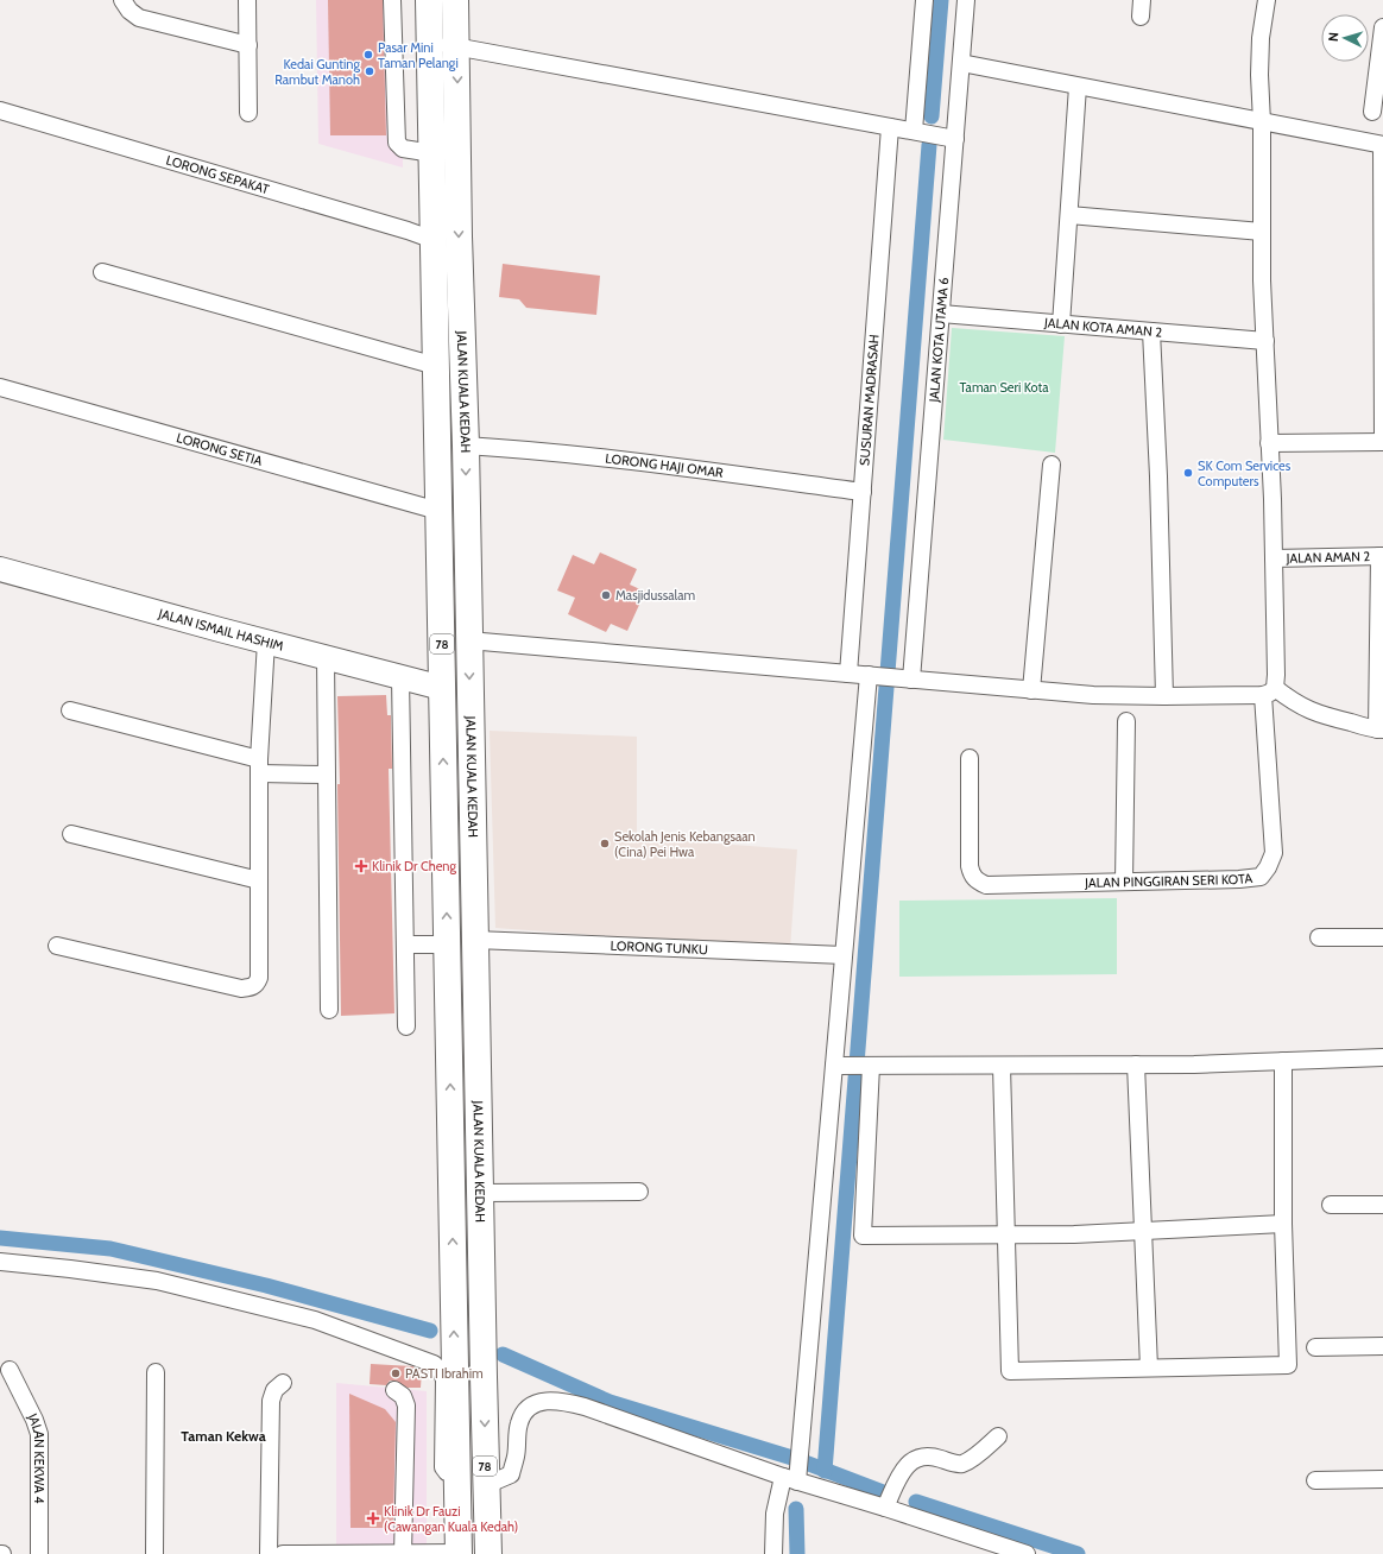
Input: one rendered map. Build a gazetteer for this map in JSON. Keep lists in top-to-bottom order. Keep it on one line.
{"streets":{"main road":["JALAN KUALA KEDAH","78"],"street":["LORONG SEPAKAT","JALAN KOTA AMAN 2","JALAN KOTA UTAMA 6","SUSURAN MADRASAH","LORONG SETIA","LORONG HAJI OMAR","JALAN AMAN 2","JALAN ISMAIL HASHIM","JALAN PINGGIRAN SERI KOTA","LORONG TUNKU","JALAN KEKWA 4"]},"crossings":[["LORONG SEPAKAT","JALAN KUALA KEDAH"],["JALAN KOTA AMAN 2","JALAN KOTA UTAMA 6"],["JALAN KOTA AMAN 2","JALAN PINGGIRAN SERI KOTA"],["JALAN KUALA KEDAH","LORONG SETIA"],["JALAN KUALA KEDAH","LORONG HAJI OMAR"],["JALAN KUALA KEDAH","JALAN ISMAIL HASHIM"],["JALAN KUALA KEDAH","LORONG TUNKU"],["SUSURAN MADRASAH","LORONG HAJI OMAR"],["JALAN AMAN 2","JALAN PINGGIRAN SERI KOTA"]],"districts":["Taman Kekwa"],"parks":["Taman Seri Kota"],"places":{"other":["Pasar Mini Taman Pelangi","Kedai Gunting Rambut Manoh","SK Com Services Computers","Masjidussalam","Sekolah Jenis Kebangsaan (Cina) Pei Hwa","PASTI Ibrahim"],"health":["Klinik Dr Cheng","Klinik Dr Fauzi (Cawangan Kuala Kedah)"]},"north":"left"}
